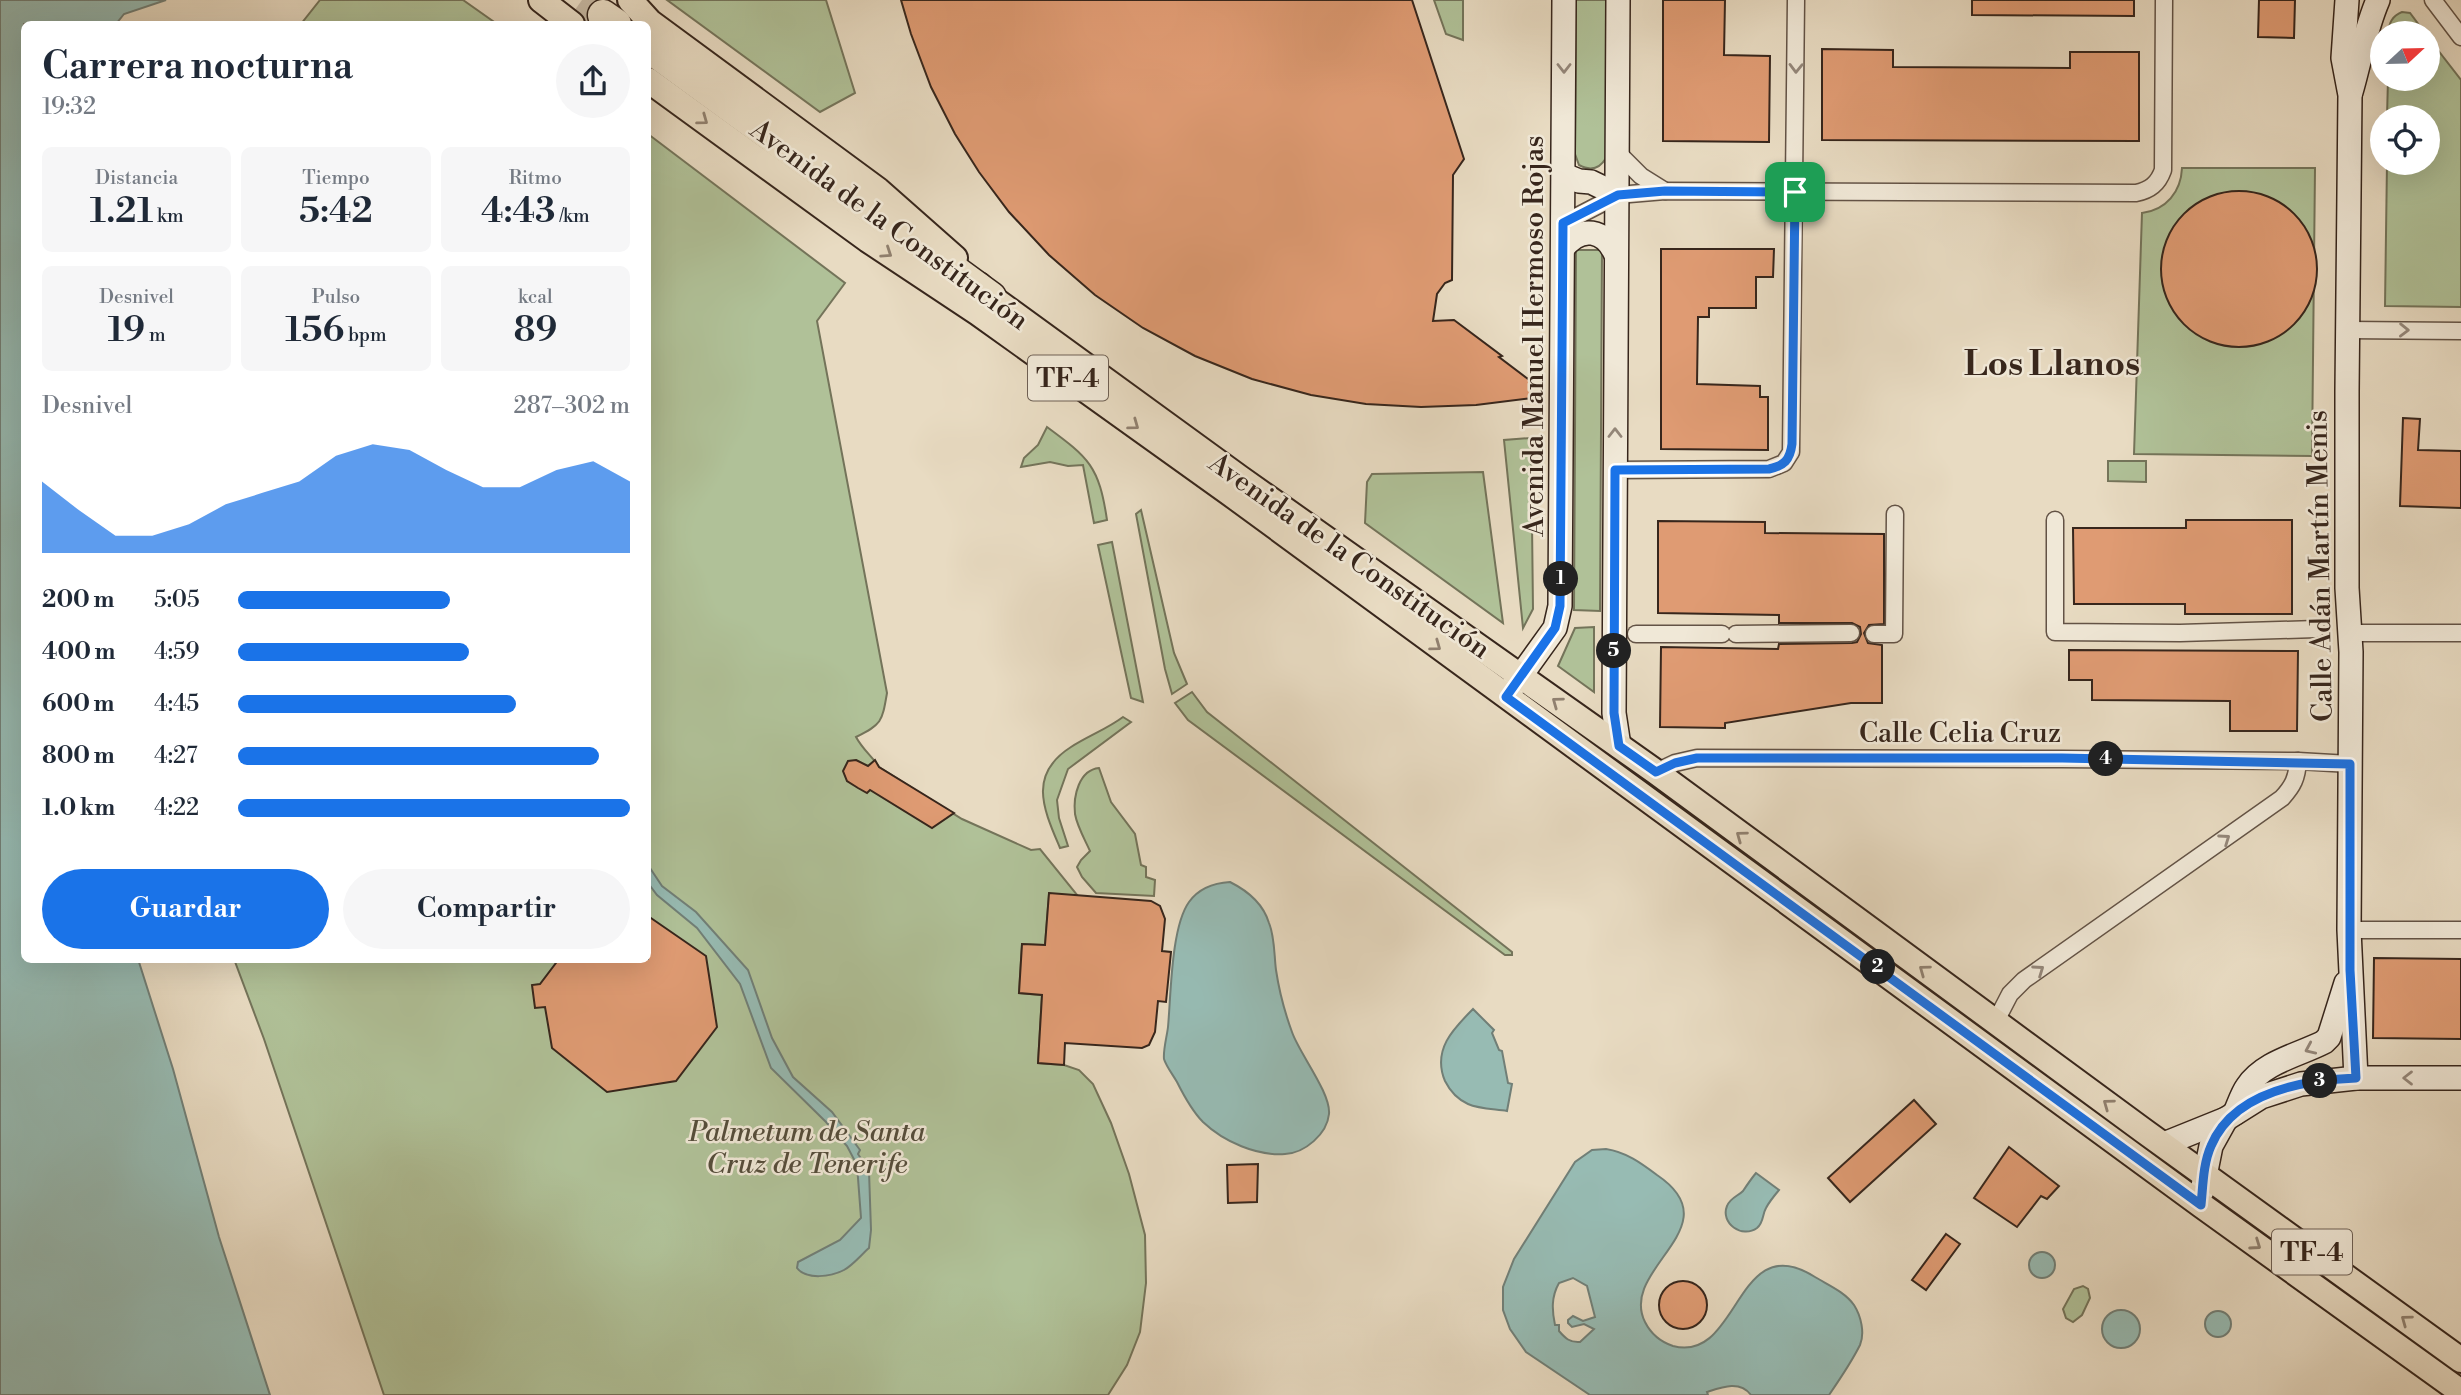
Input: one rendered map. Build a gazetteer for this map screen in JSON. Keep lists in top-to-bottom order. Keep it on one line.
{"streets":{"highway":["Avenida de la Constitución","TF-4"],"street":["Avenida Manuel Hermoso Rojas","Calle Adán Martín Menis","Calle Celia Cruz"]},"crossings":[["Avenida de la Constitución","Avenida Manuel Hermoso Rojas"],["Avenida de la Constitución","Calle Celia Cruz"],["Calle Adán Martín Menis","Calle Celia Cruz"]],"districts":["Los Llanos"],"parks":["Palmetum de Santa Cruz de Tenerife"],"north":"right","page":{"heading":["Carrera nocturna","19:32"],"stats":[["Distancia","1.21 km"],["Tiempo","5:42"],["Ritmo","4:43 /km"],["Desnivel","19 m"],["Pulso","156 bpm"],["kcal","89"]],"chart":["Desnivel","287–302 m"],"pins":["1","5","4","2","3"],"list":[{"name":"200 m","note":"5:05"},{"name":"400 m","note":"4:59"},{"name":"600 m","note":"4:45"},{"name":"800 m","note":"4:27"},{"name":"1.0 km","note":"4:22"}],"buttons":["Guardar","Compartir"]}}
